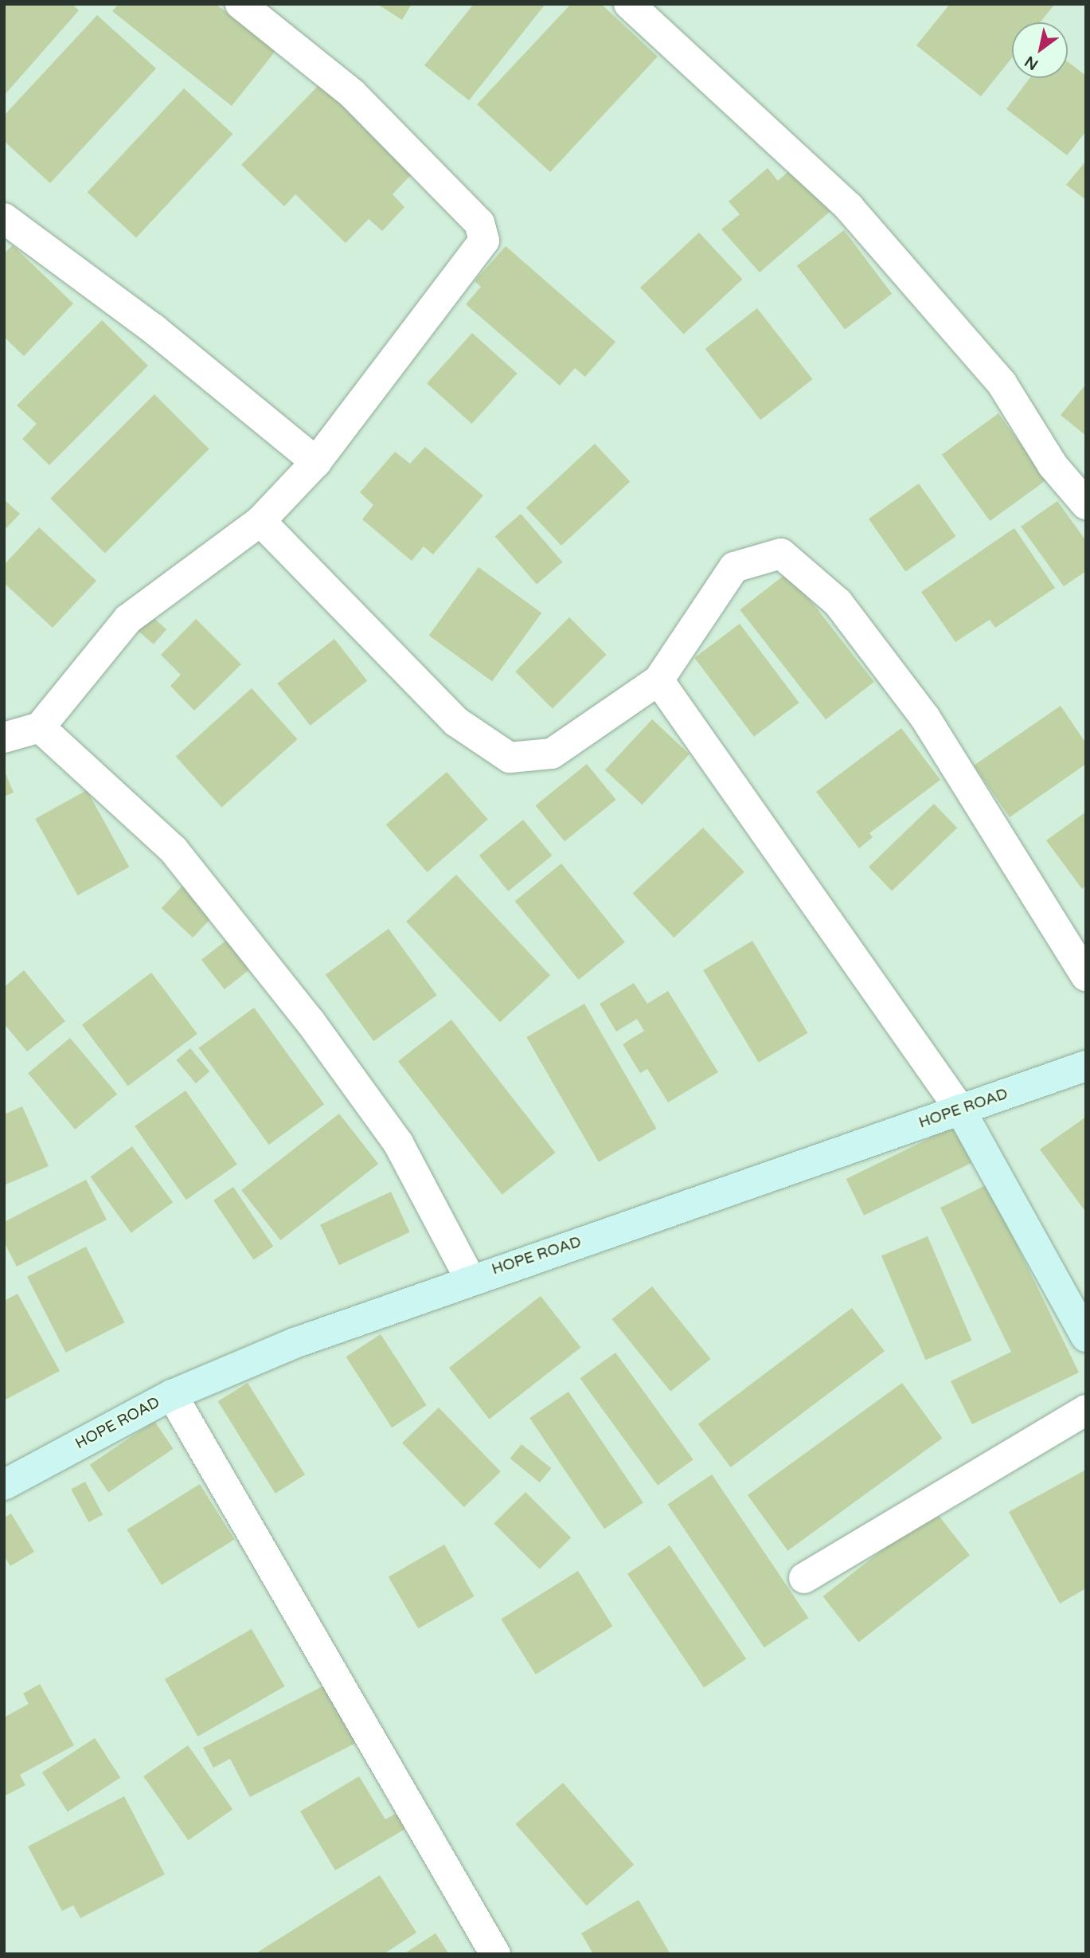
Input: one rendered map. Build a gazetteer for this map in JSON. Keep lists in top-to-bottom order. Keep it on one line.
{"streets":{"street":["HOPE ROAD"]},"north":"bottom left"}
